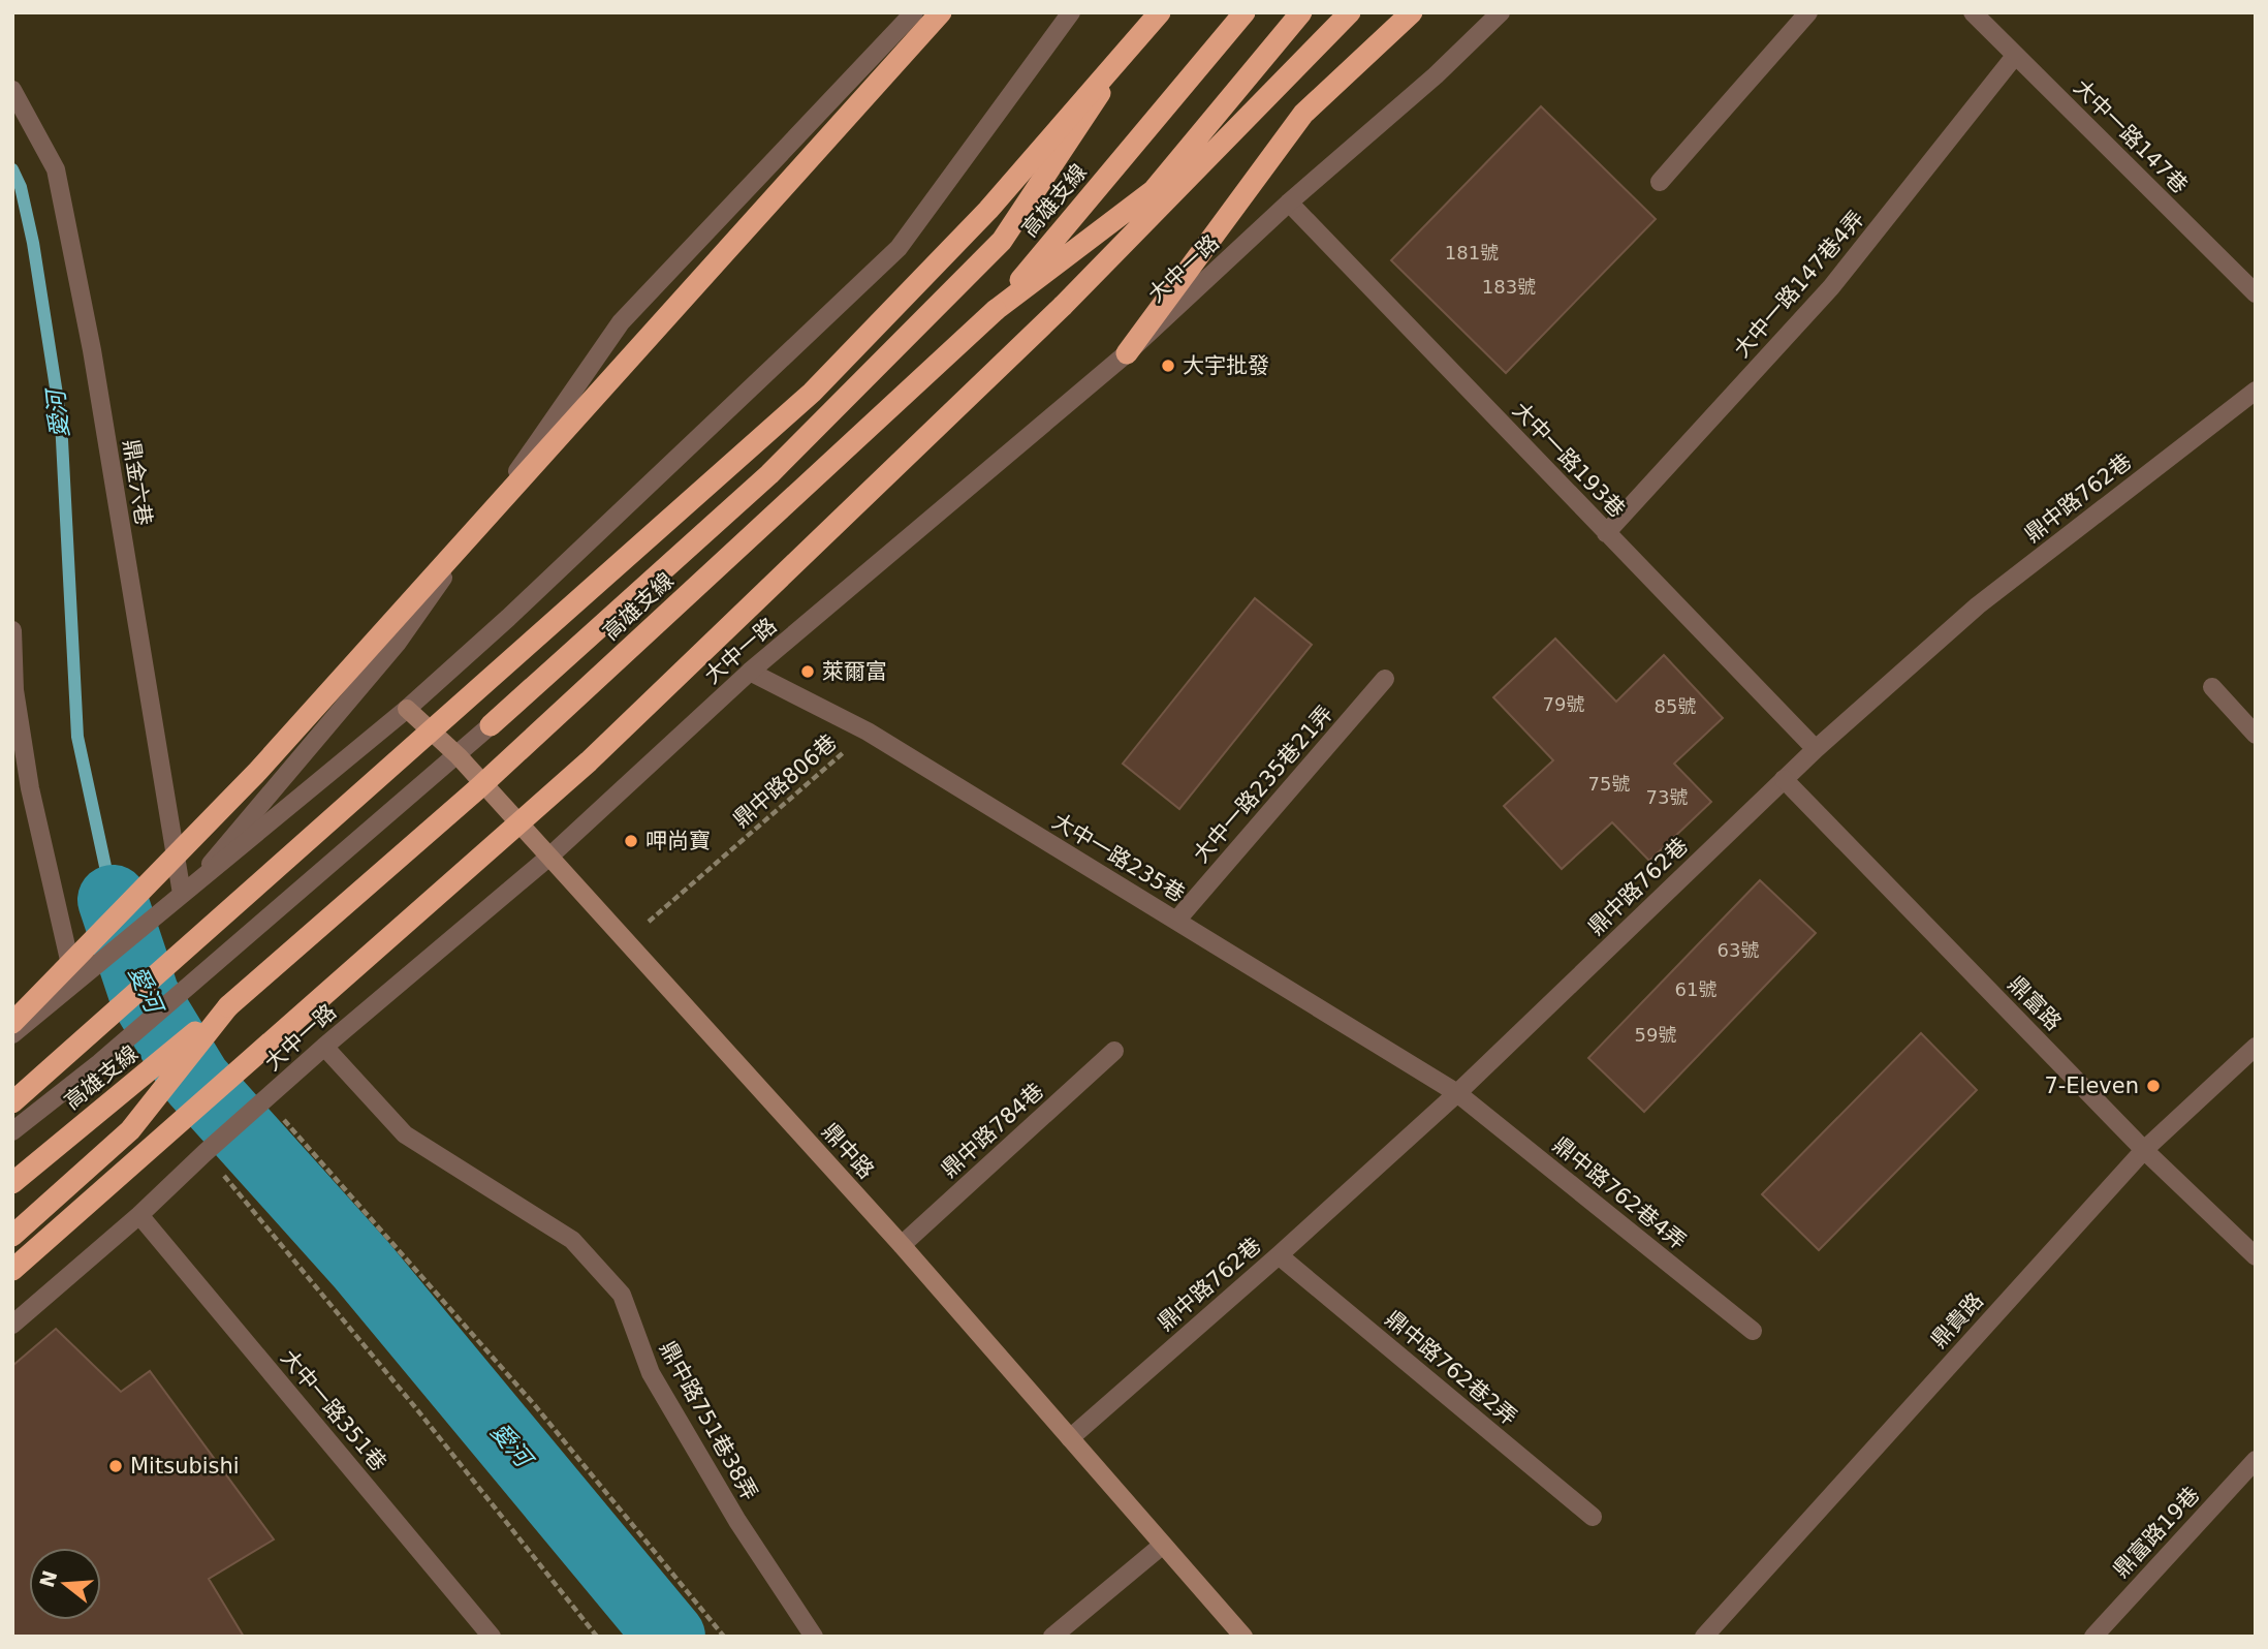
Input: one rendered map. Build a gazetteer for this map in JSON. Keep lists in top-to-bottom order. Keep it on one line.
{"streets":{"highway":["高雄支線"],"street":["大中一路147巷","大中一路","大中一路147巷4弄","大中一路193巷","鼎金六巷","鼎中路762巷","大中一路235巷21弄","大中一路235巷","鼎富路","鼎中路784巷","鼎中路","鼎中路762巷4弄","鼎貴路","鼎中路762巷2弄","大中一路351巷","鼎中路751巷38弄","鼎富路19巷"],"path":["鼎中路806巷"]},"crossings":[["大中一路147巷","大中一路147巷4弄"],["大中一路","大中一路193巷"],["大中一路","大中一路235巷"],["大中一路","鼎中路"],["大中一路","大中一路351巷"],["大中一路","鼎中路751巷38弄"],["大中一路147巷4弄","大中一路193巷"],["大中一路193巷","鼎中路762巷"],["鼎中路762巷","大中一路235巷"],["鼎中路762巷","鼎富路"],["鼎中路762巷","鼎中路"],["鼎中路762巷","鼎中路762巷4弄"],["鼎中路762巷","鼎中路762巷2弄"],["鼎中路806巷","大中一路235巷"],["鼎中路806巷","鼎中路"],["大中一路235巷21弄","大中一路235巷"],["大中一路235巷","鼎中路762巷4弄"],["鼎富路","鼎貴路"],["鼎中路784巷","鼎中路"]],"water":["愛河"],"places":["大宇批發","萊爾富","呷尚寶","7-Eleven","Mitsubishi"],"house_numbers":["181號","183號","79號","85號","75號","73號","63號","61號","59號"],"north":"left"}
